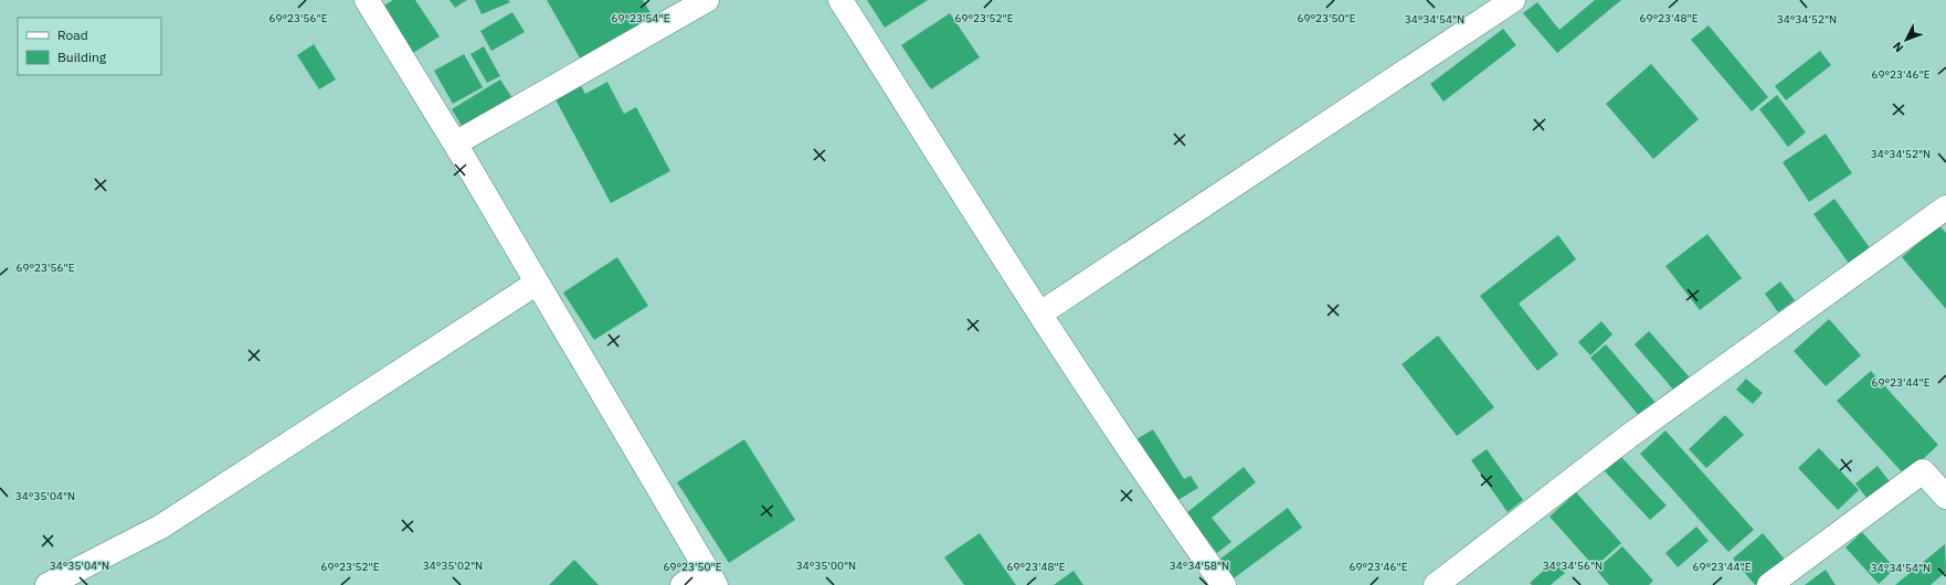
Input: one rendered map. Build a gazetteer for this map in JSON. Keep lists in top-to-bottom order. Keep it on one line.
{"legend":["Road","Building"],"north":"bottom left","coordinates":["69°23'56\"E","69°23'54\"E","69°23'52\"E","69°23'50\"E","69°23'48\"E","34°34'54\"N","34°34'52\"N","69°23'46\"E","69°23'44\"E","34°35'04\"N","34°35'02\"N","34°35'00\"N","34°34'58\"N","34°34'56\"N"]}
